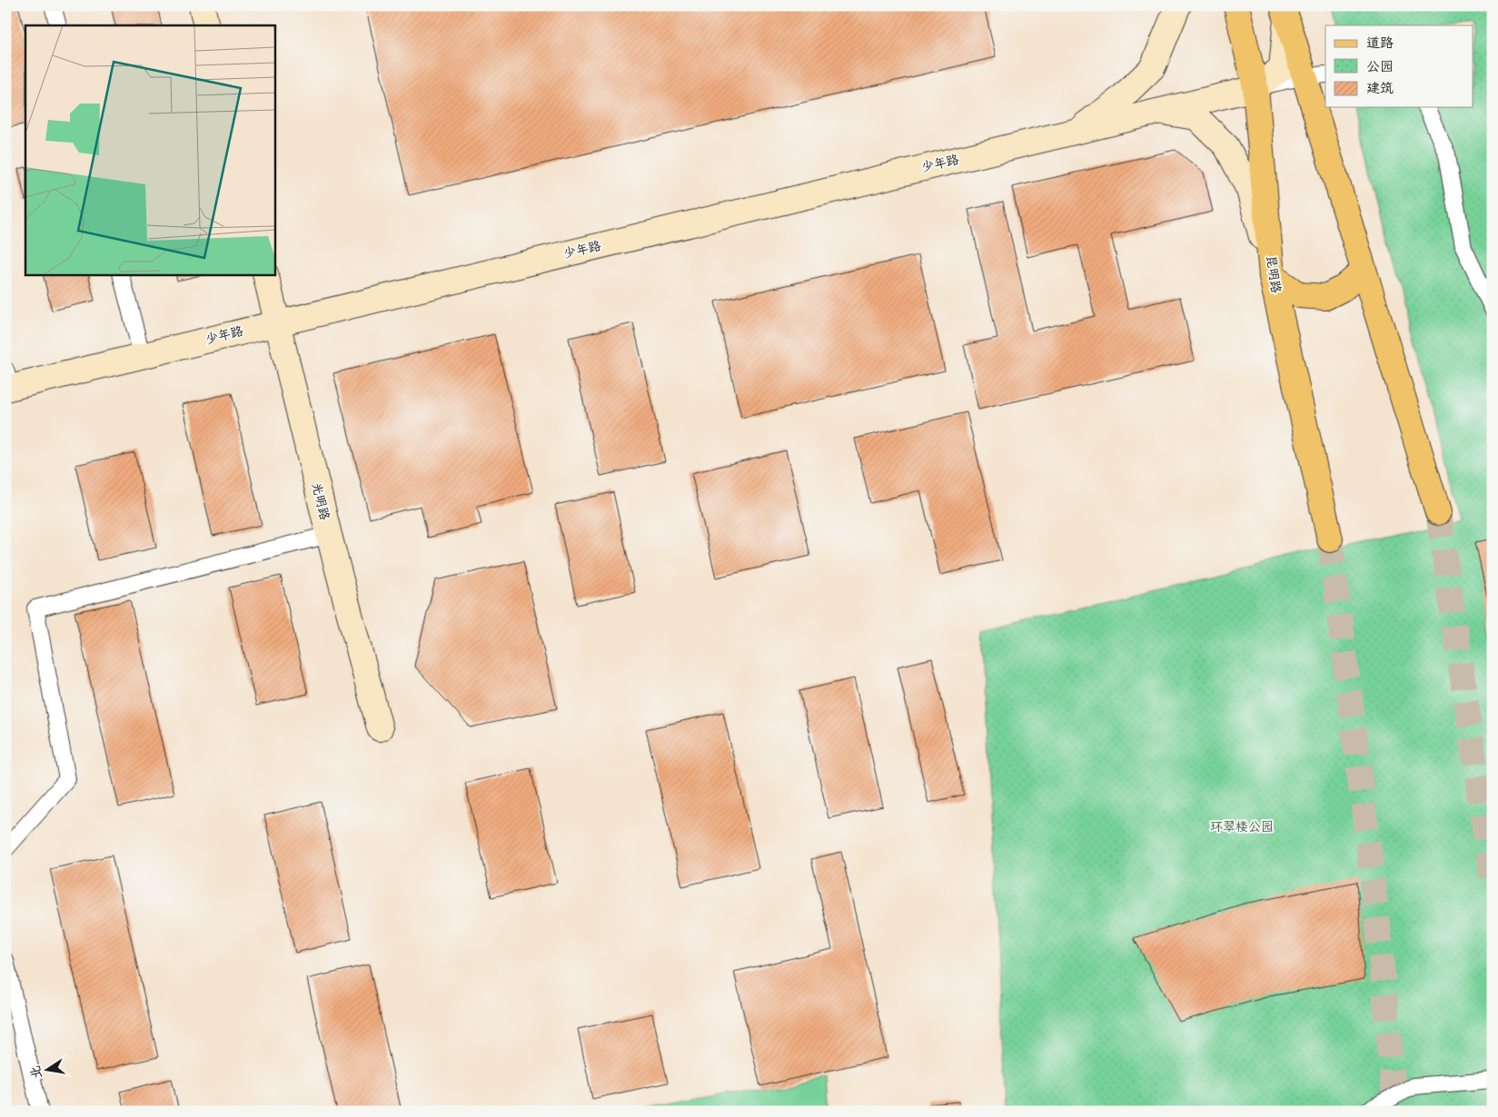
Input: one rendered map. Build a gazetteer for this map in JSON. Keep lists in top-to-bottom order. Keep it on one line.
{"streets":{"main road":["昆明路"],"street":["少年路","光明路"]},"crossings":[["少年路","昆明路"],["少年路","光明路"]],"parks":["环翠楼公园"],"legend":["道路","公园","建筑"],"north":"left"}
